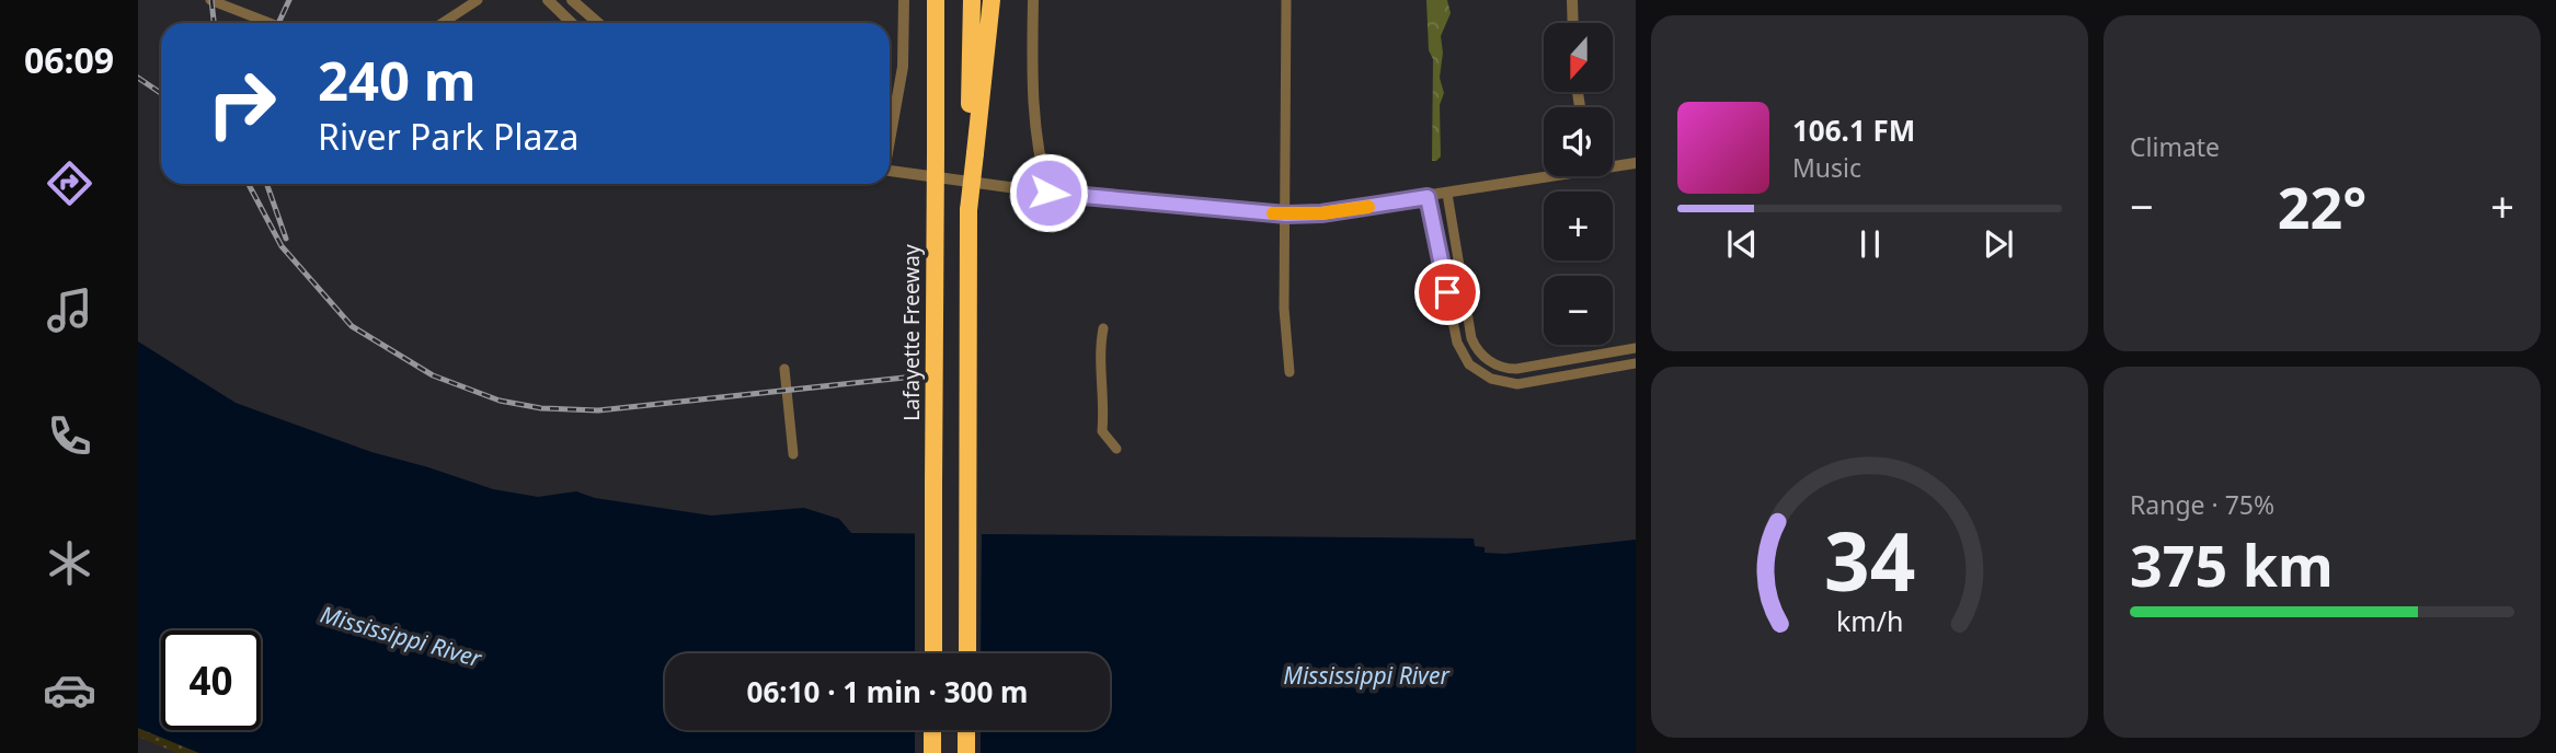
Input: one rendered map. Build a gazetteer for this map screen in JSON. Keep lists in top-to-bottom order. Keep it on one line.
{"streets":{"highway":["Lafayette Freeway"]},"water":["Mississippi River"],"north":"bottom","page":{"tabs":"06:09","tile":["Climate",["Range · 75%","375 km"]],"map_buttons":["+","−"],"turn":["240 m","River Park Plaza"],"song":["106.1 FM","Music"],"heat":["−","22°","+"],"limit":"40","trip":"06:10 · 1 min · 300 m","gauge":["34","km/h"]}}
